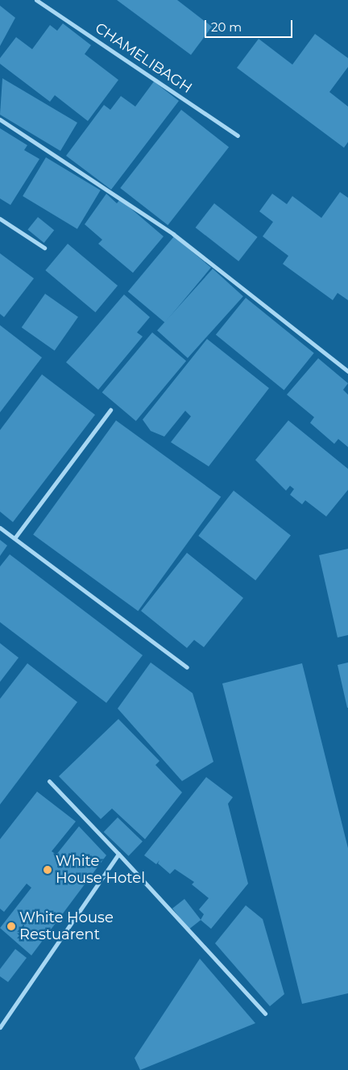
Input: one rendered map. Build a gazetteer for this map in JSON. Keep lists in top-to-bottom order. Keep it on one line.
{"streets":{"street":["CHAMELIBAGH"]},"places":["White House Hotel","White House Restuarent"],"scale_bar":"20 m"}
